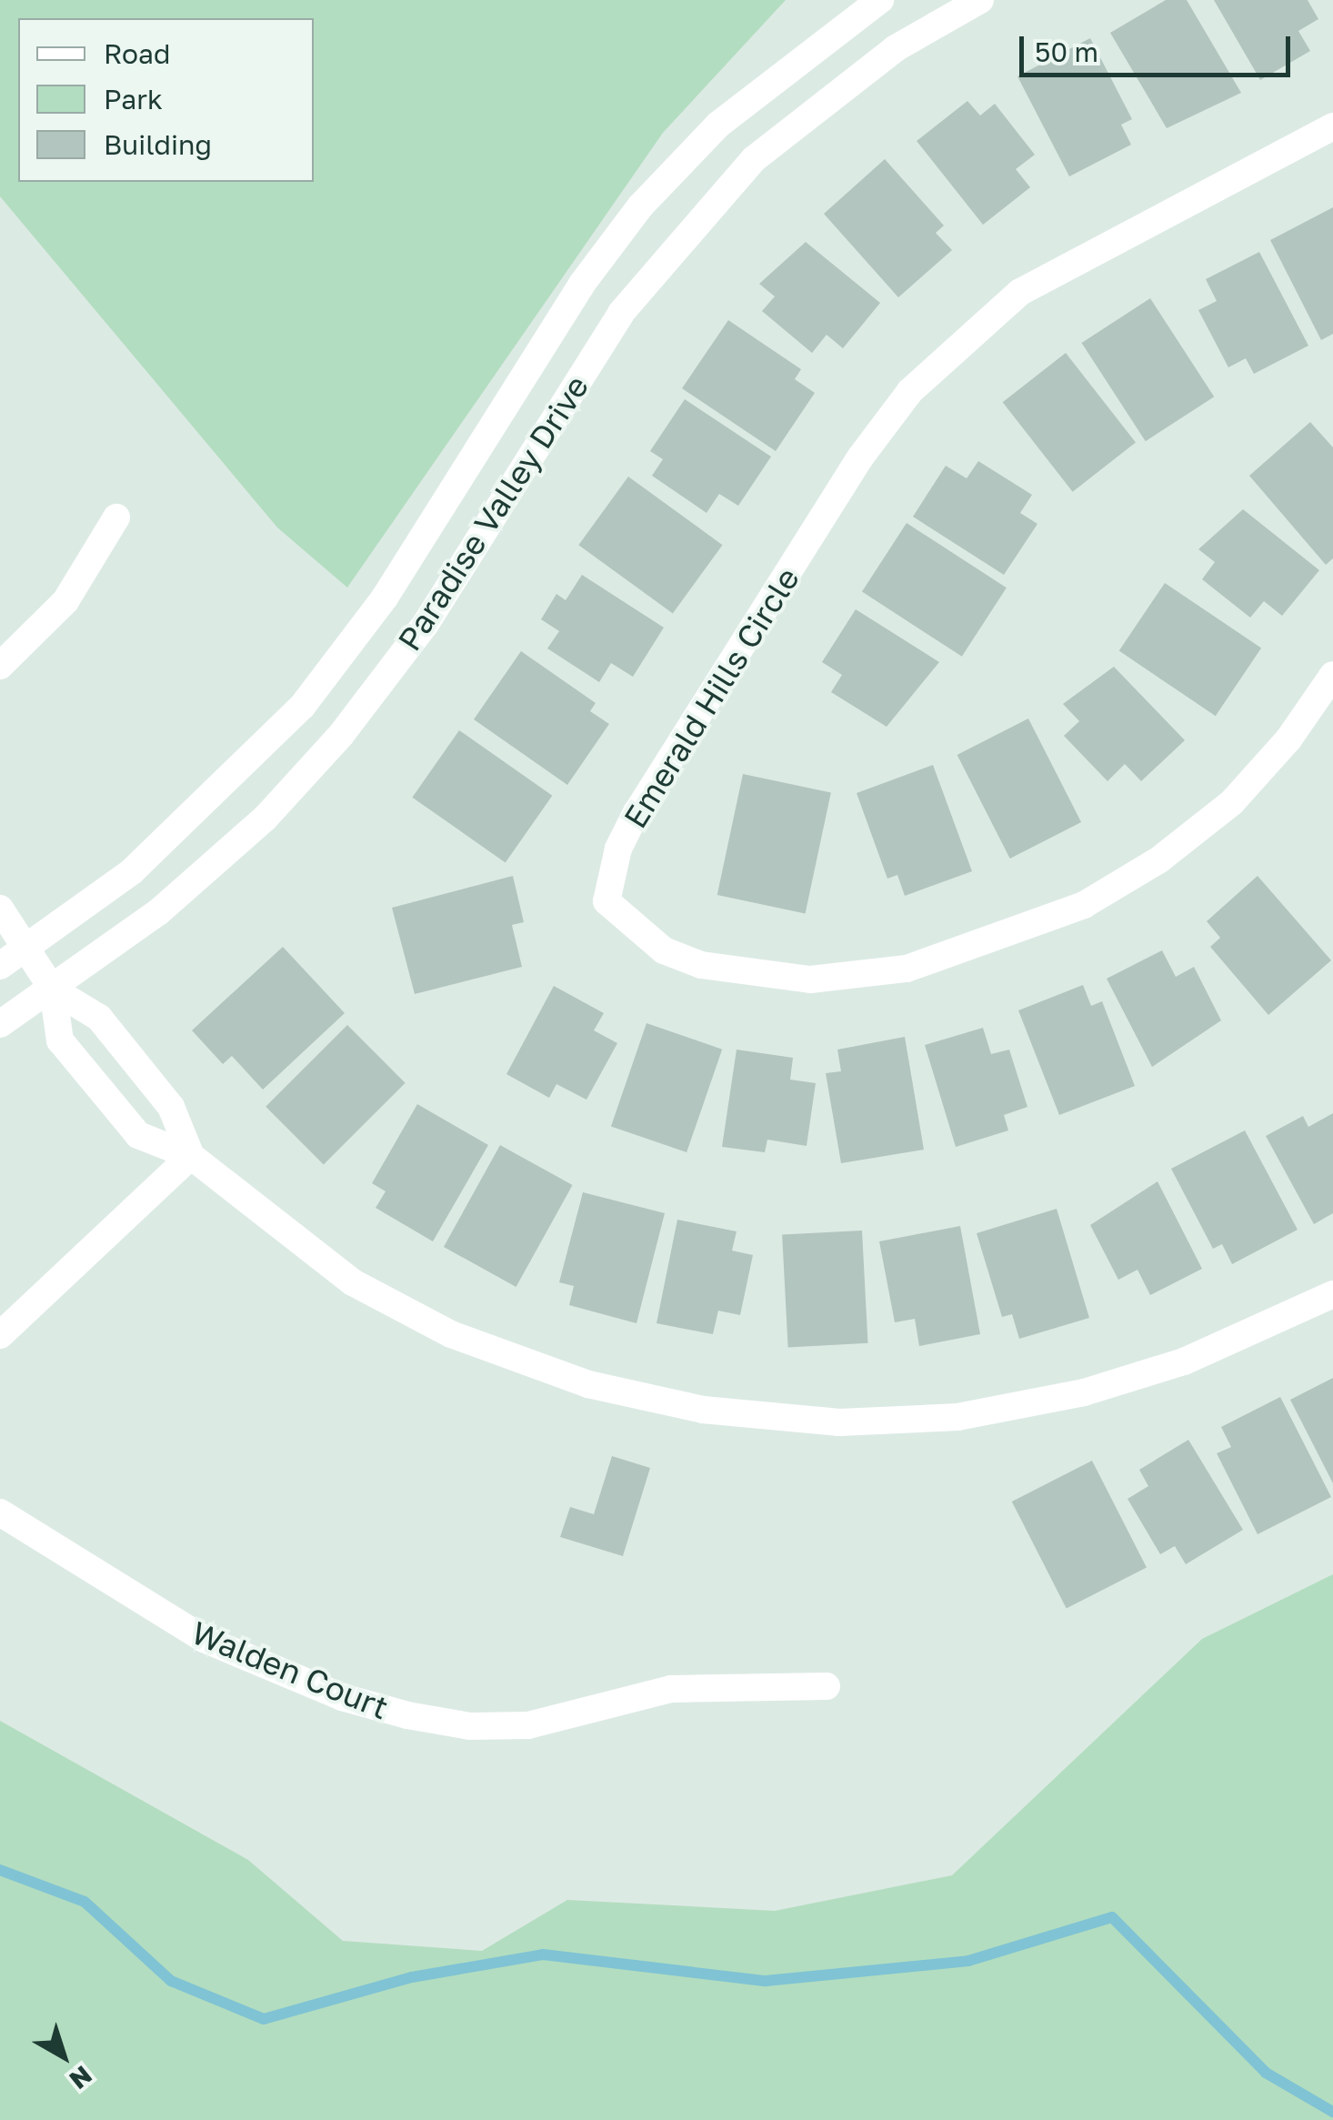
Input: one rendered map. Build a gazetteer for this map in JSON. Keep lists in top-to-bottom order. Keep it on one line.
{"streets":{"street":["Paradise Valley Drive","Emerald Hills Circle","Walden Court"]},"legend":["Road","Park","Building"],"scale_bar":"50 m","north":"bottom right"}
